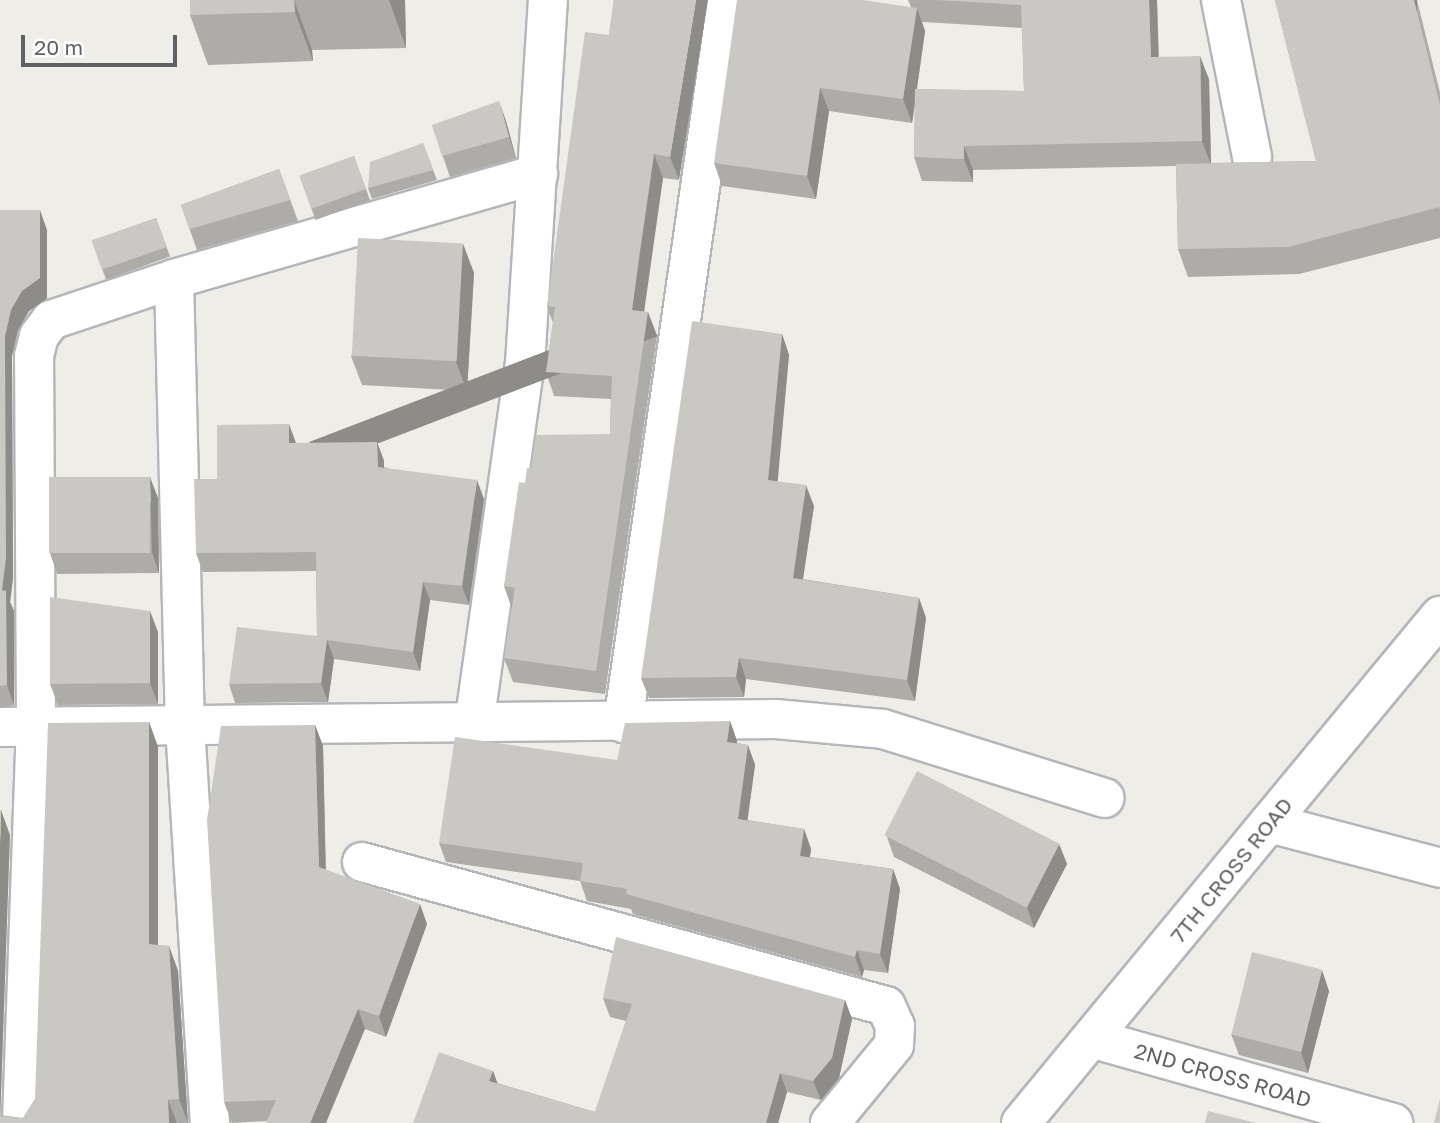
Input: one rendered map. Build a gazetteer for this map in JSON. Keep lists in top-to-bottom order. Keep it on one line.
{"streets":{"street":["7TH CROSS ROAD","2ND CROSS ROAD"]},"crossings":[["7TH CROSS ROAD","2ND CROSS ROAD"]],"scale_bar":"20 m"}
